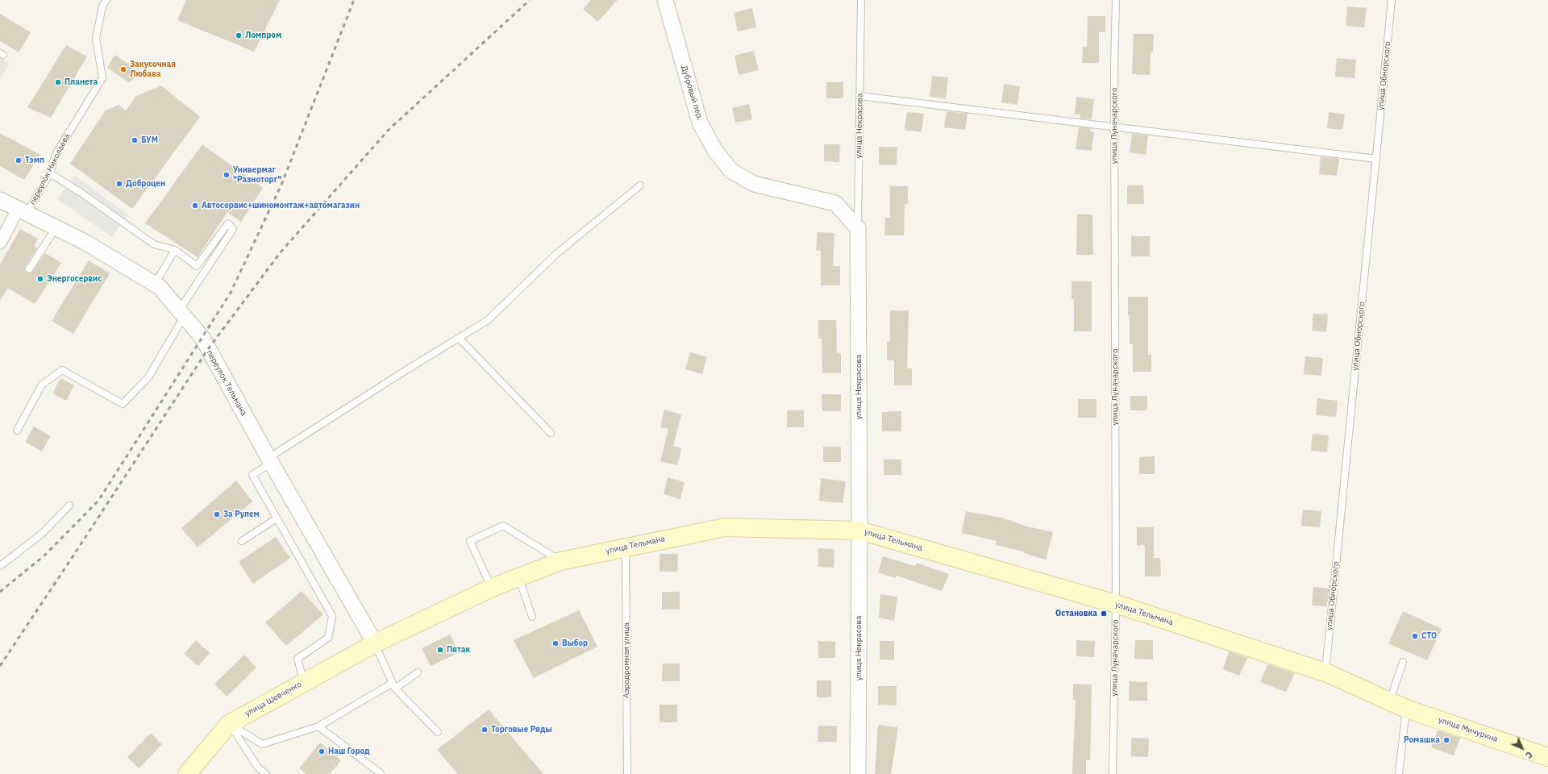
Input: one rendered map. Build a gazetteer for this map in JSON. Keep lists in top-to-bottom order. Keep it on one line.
{"streets":{"main road":["улица Тельмана","улица Шевченко","улица Мичурина"],"street":["Дубровый пер.","улица Некрасова","переулок Тельмана"],"lane":["улица Обнорского","улица Луначарского","переулок Николаева","Аэродромная улица"]},"crossings":[["улица Обнорского","улица Тельмана"],["Дубровый пер.","улица Некрасова"],["улица Некрасова","улица Тельмана"],["улица Луначарского","улица Тельмана"],["переулок Николаева","переулок Тельмана"],["переулок Тельмана","улица Тельмана"],["переулок Тельмана","улица Шевченко"],["улица Тельмана","Аэродромная улица"],["улица Тельмана","улица Шевченко"],["улица Тельмана","улица Мичурина"]],"places":["Ломпром","Закусочная Любава","Планета","БУМ","Тэмп","Универмаг \"Разноторг\"","Доброцен","Автосервис+шиномонтаж+автомагазин","Энергосервис","За Рулем","Остановка","СТО","Выбор","Пятак","Торговые Ряды","Ромашка","Наш Город"],"north":"bottom right"}
